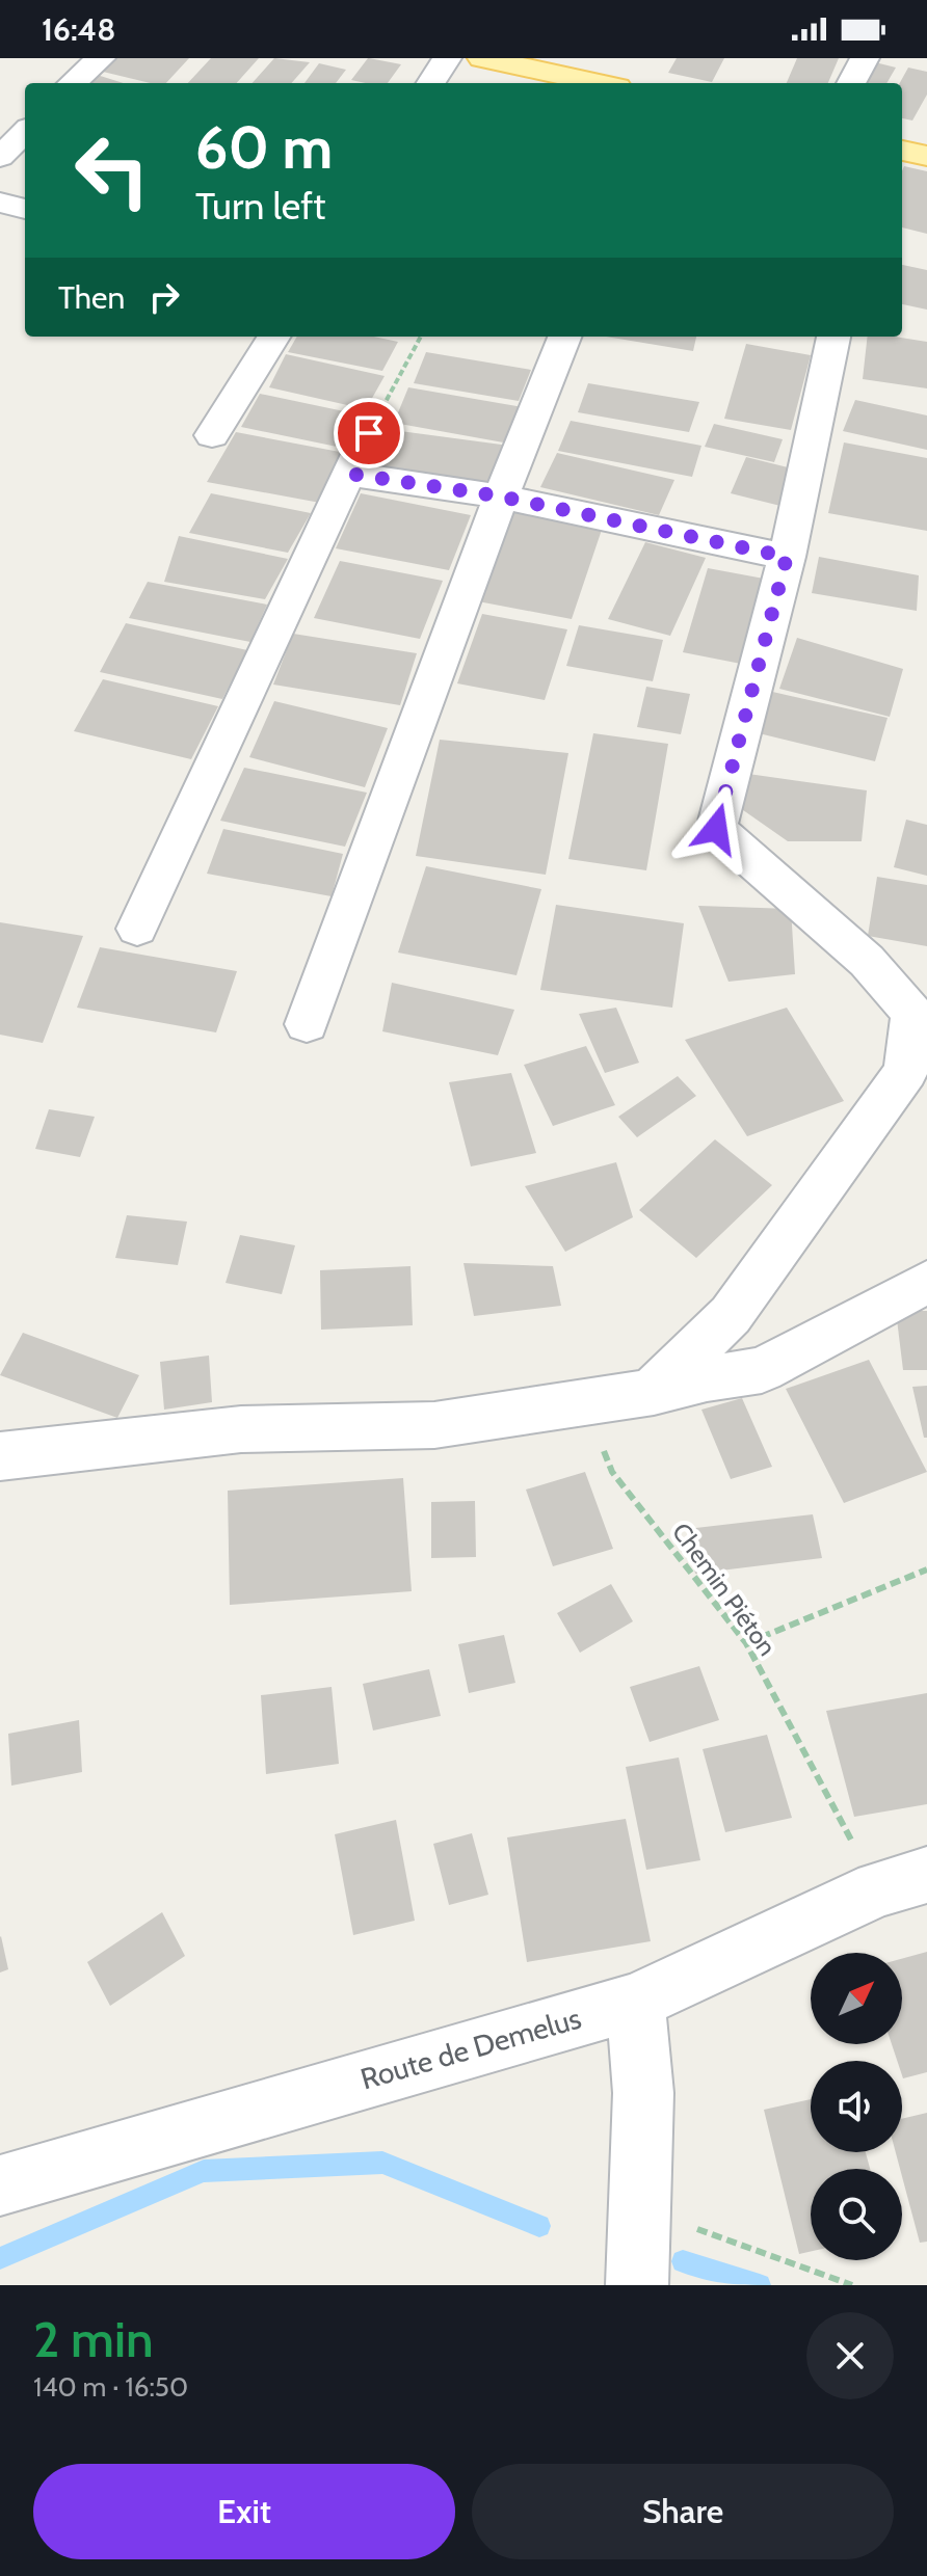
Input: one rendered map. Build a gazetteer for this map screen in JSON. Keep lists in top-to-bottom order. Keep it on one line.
{"streets":{"street":["Route de Demelus"],"path":["Chemin Piéton"]},"crossings":[["Chemin Piéton","Route de Demelus"]],"north":"top right","page":{"status":"16:48","turn":["60 m","Turn left"],"then":"Then","heading":["2 min","140 m · 16:50"],"buttons":["Exit","Share"]}}
